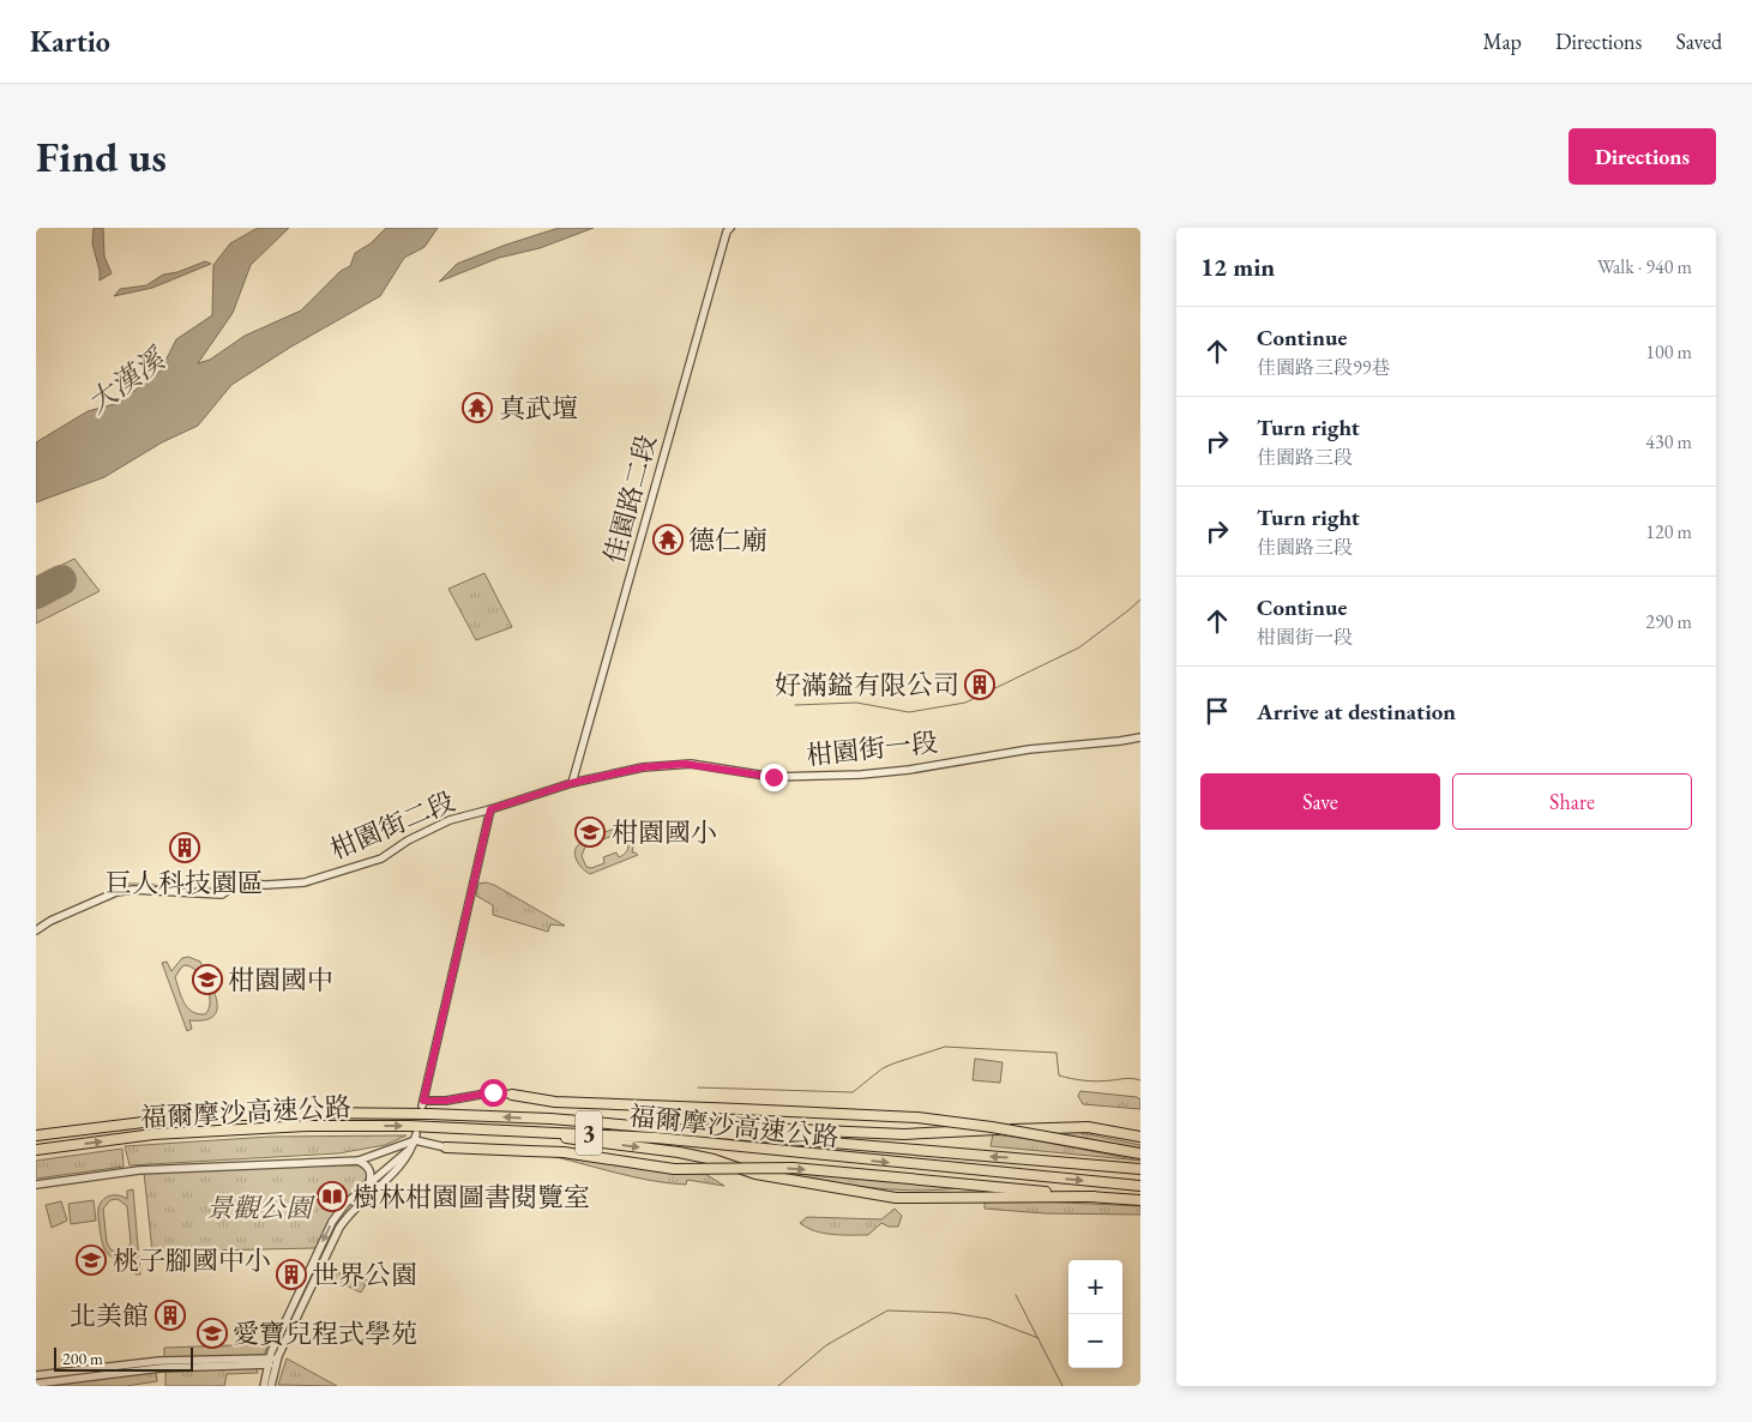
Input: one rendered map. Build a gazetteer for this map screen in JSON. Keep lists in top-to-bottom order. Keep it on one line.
{"streets":{"highway":["福爾摩沙高速公路","3"],"street":["佳園路二段","柑園街一段","柑園街二段"]},"crossings":[["佳園路二段","柑園街一段"],["柑園街一段","柑園街二段"]],"water":["大漢溪"],"parks":["景觀公園"],"places":{"temple":["真武壇","德仁廟"],"building":["好滿鎰有限公司","巨人科技園區","世界公園","北美館"],"school or university":["柑園國小","柑園國中","桃子腳國中小","愛寶兒程式學苑"],"library":["樹林柑園圖書閱覽室"]},"scale_bar":"200 m","page":{"header":"Kartio","nav":["Map","Directions","Saved"],"buttons":["Directions",["Save","Share"]],"title":"Find us","heading":["12 min","Walk · 940 m"],"list":[["Continue","佳園路三段99巷","100 m"],["Turn right","佳園路三段","430 m"],["Turn right","佳園路三段","120 m"],["Continue","柑園街一段","290 m"],"Arrive at destination"],"map_buttons":["+","−"],"scale":"200 m"}}
